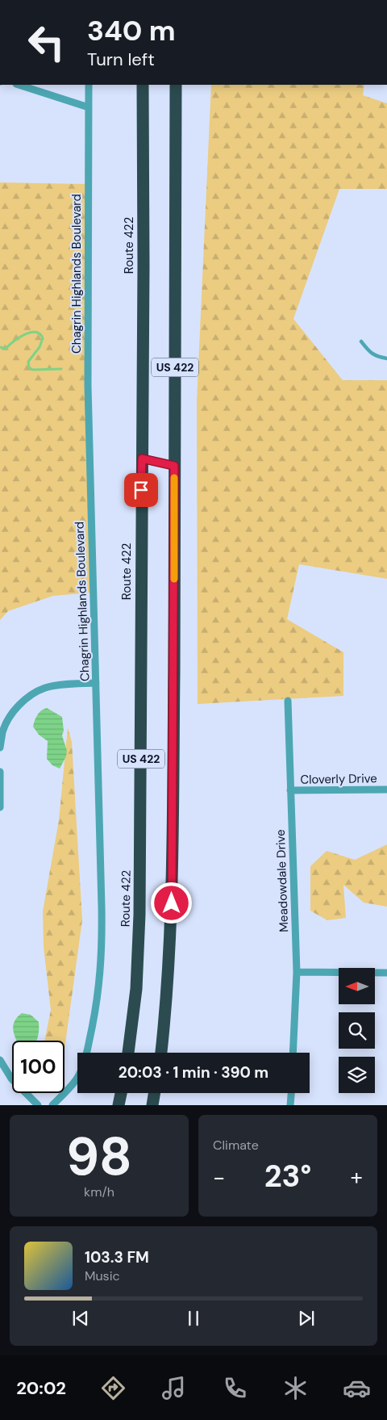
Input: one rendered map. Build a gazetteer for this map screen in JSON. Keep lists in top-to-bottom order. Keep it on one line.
{"streets":{"highway":["Route 422","US 422"],"street":["Chagrin Highlands Boulevard","Cloverly Drive","Meadowdale Drive"]},"crossings":[["Cloverly Drive","Meadowdale Drive"]],"north":"left","page":{"turn":["340 m","Turn left"],"limit":"100","trip":"20:03 · 1 min · 390 m","tile":[["98","km/h"],"Climate"],"heat":["−","23°","+"],"song":["103.3 FM","Music"],"tabs":"20:02"}}
